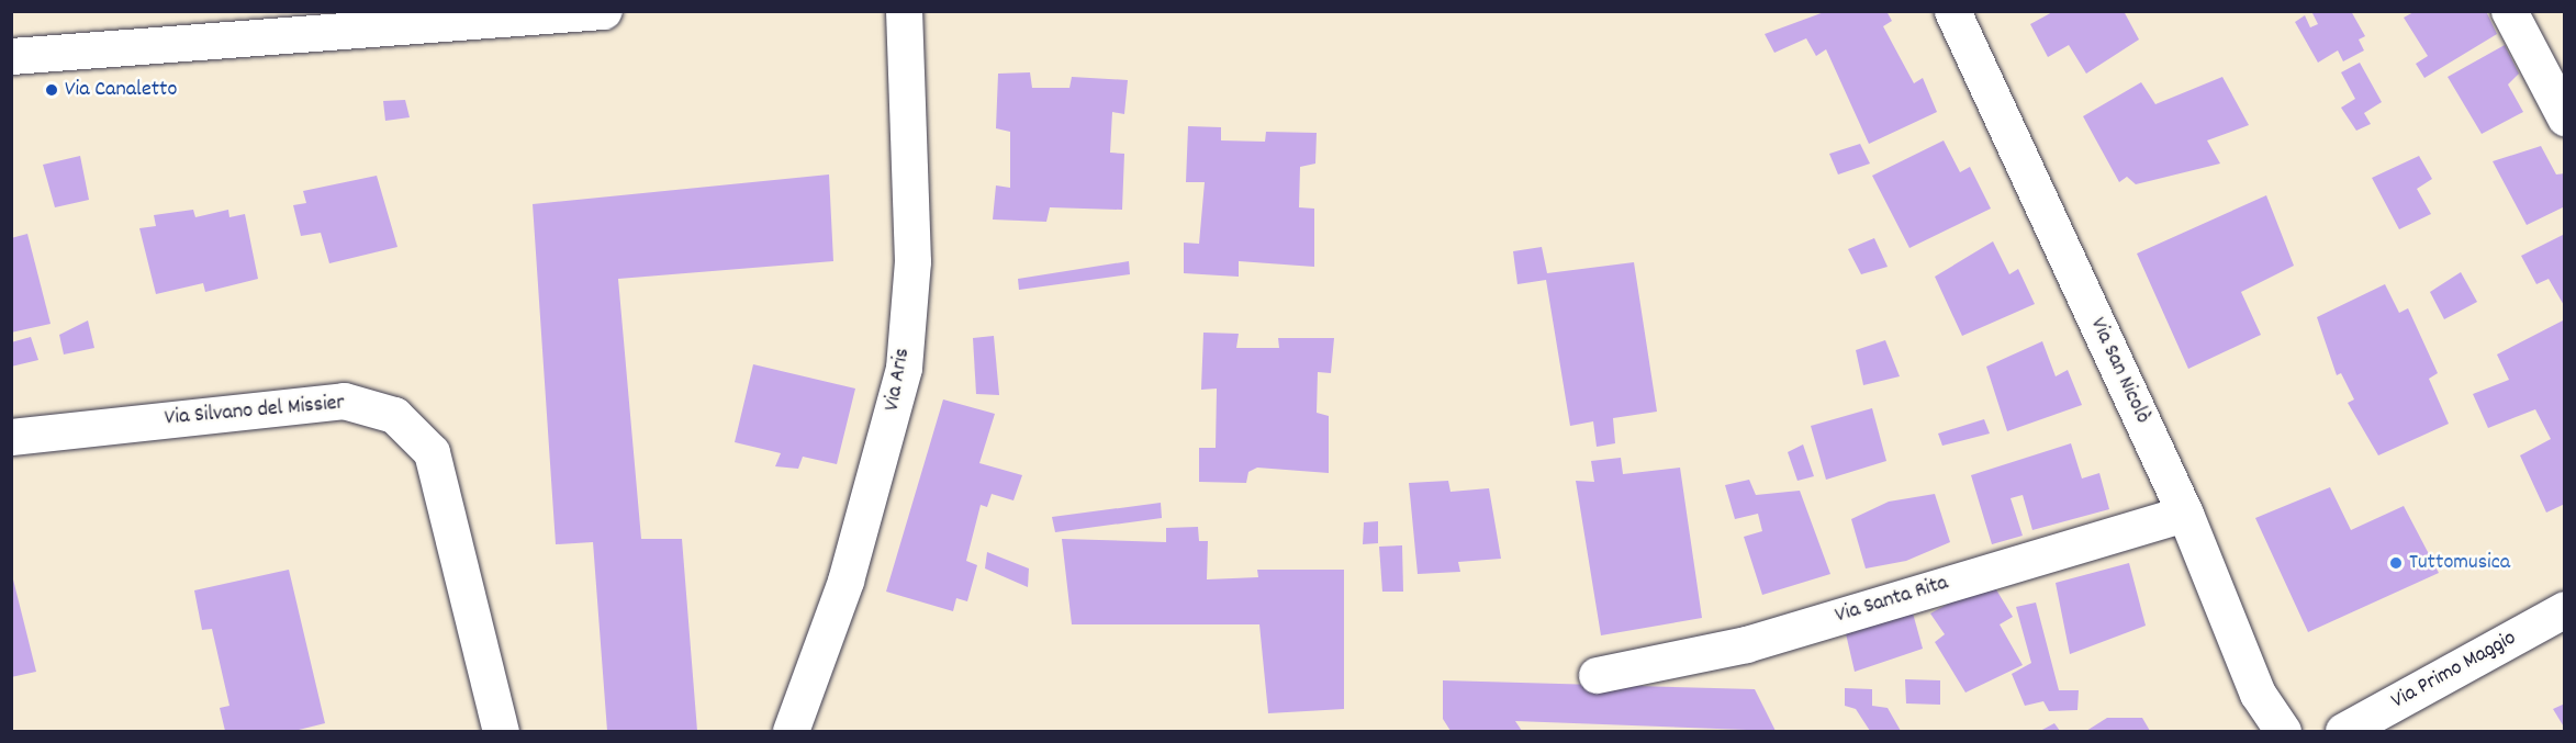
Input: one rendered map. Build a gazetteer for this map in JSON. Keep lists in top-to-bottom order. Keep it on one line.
{"streets":{"street":["Via San Nicolò","Via Aris","Via Silvano del Missier","Via Santa Rita","Via Primo Maggio"]},"crossings":[["Via San Nicolò","Via Santa Rita"]],"places":["Via Canaletto","Tuttomusica"]}
